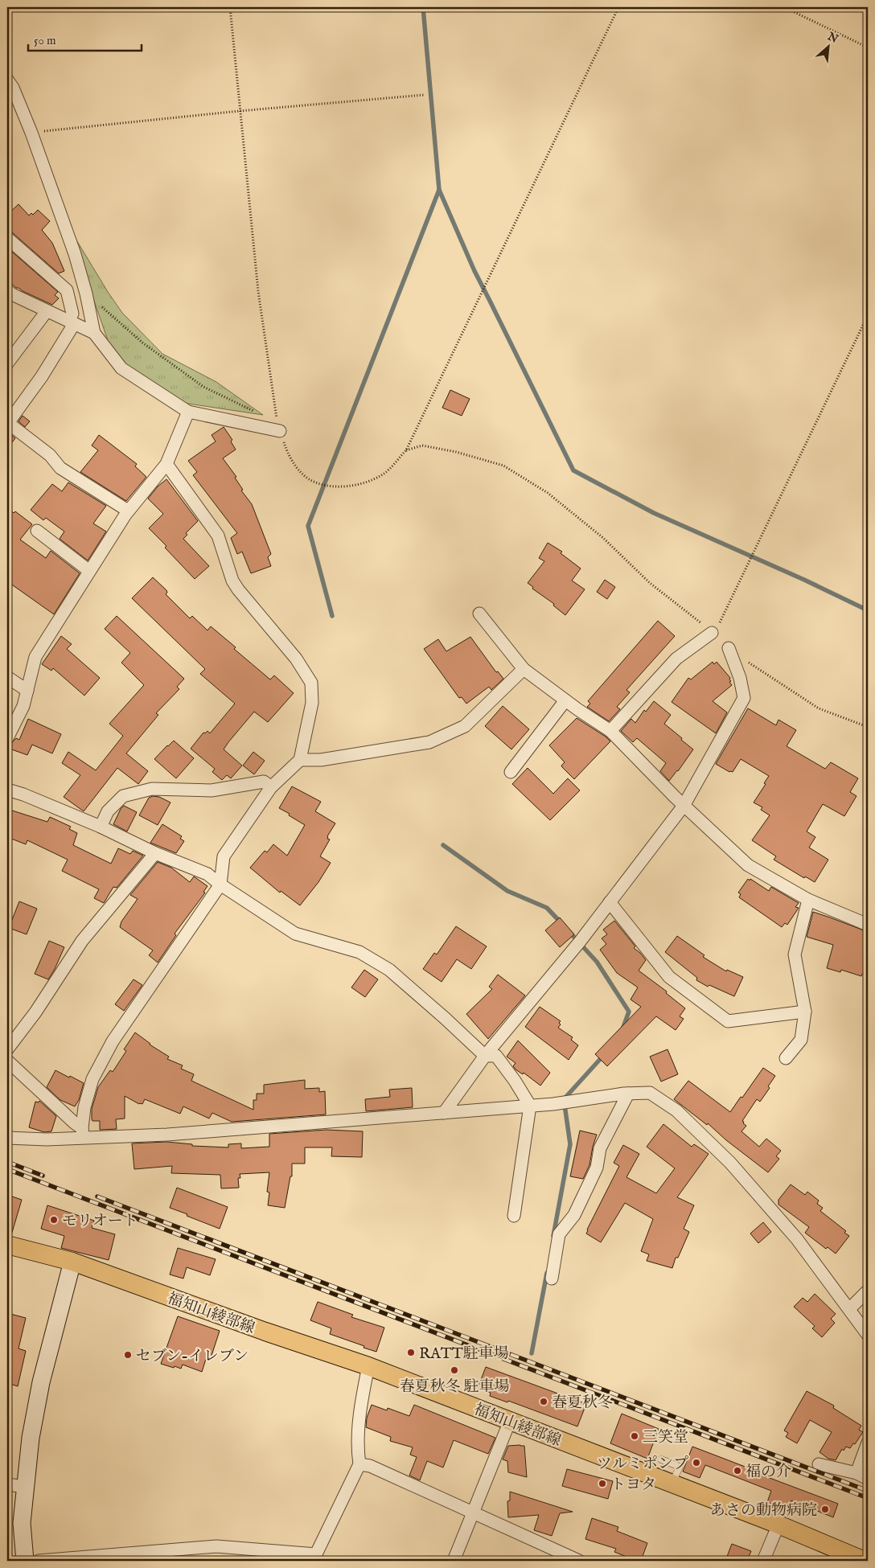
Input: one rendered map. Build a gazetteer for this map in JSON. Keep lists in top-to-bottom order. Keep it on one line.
{"streets":{"main road":["福知山綾部線"]},"places":["モリオート","RATT駐車場","セブン-イレブン","春夏秋冬 駐車場","春夏秋冬","三笑堂","ツルミポンプ","福の介","トヨタ","あさの動物病院"],"scale_bar":"50 m","north":"top right"}
